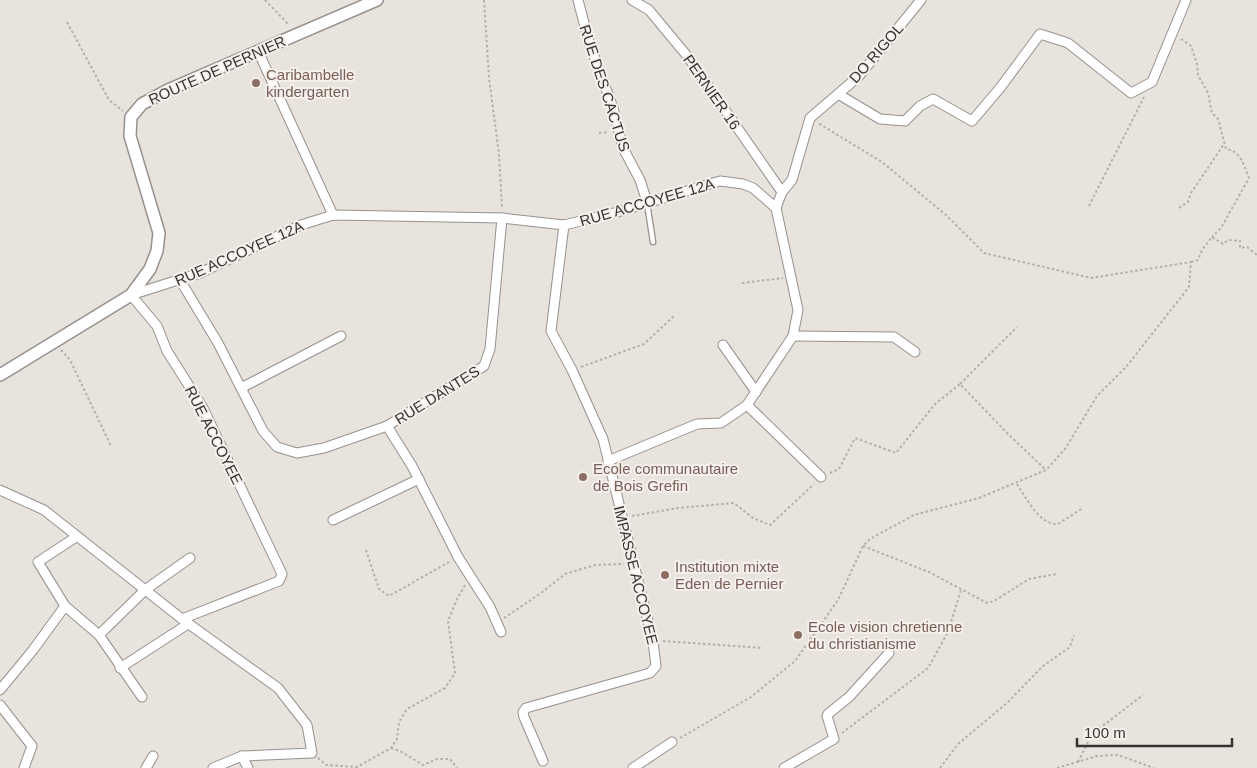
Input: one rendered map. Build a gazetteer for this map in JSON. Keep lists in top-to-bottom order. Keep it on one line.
{"streets":{"street":["DO RIGOL","ROUTE DE PERNIER","RUE DES CACTUS","PERNIER 16","RUE ACCOYEE 12A","RUE DANTES","RUE ACCOYEE","IMPASSE ACCOYEE"]},"crossings":[["RUE DES CACTUS","RUE ACCOYEE 12A"],["RUE ACCOYEE 12A","RUE DANTES"],["RUE ACCOYEE 12A","RUE ACCOYEE"],["RUE ACCOYEE 12A","IMPASSE ACCOYEE"]],"places":["Caribambelle kindergarten","Ecole communautaire de Bois Grefin","Institution mixte Eden de Pernier","Ecole vision chretienne du christianisme"],"scale_bar":"100 m"}
